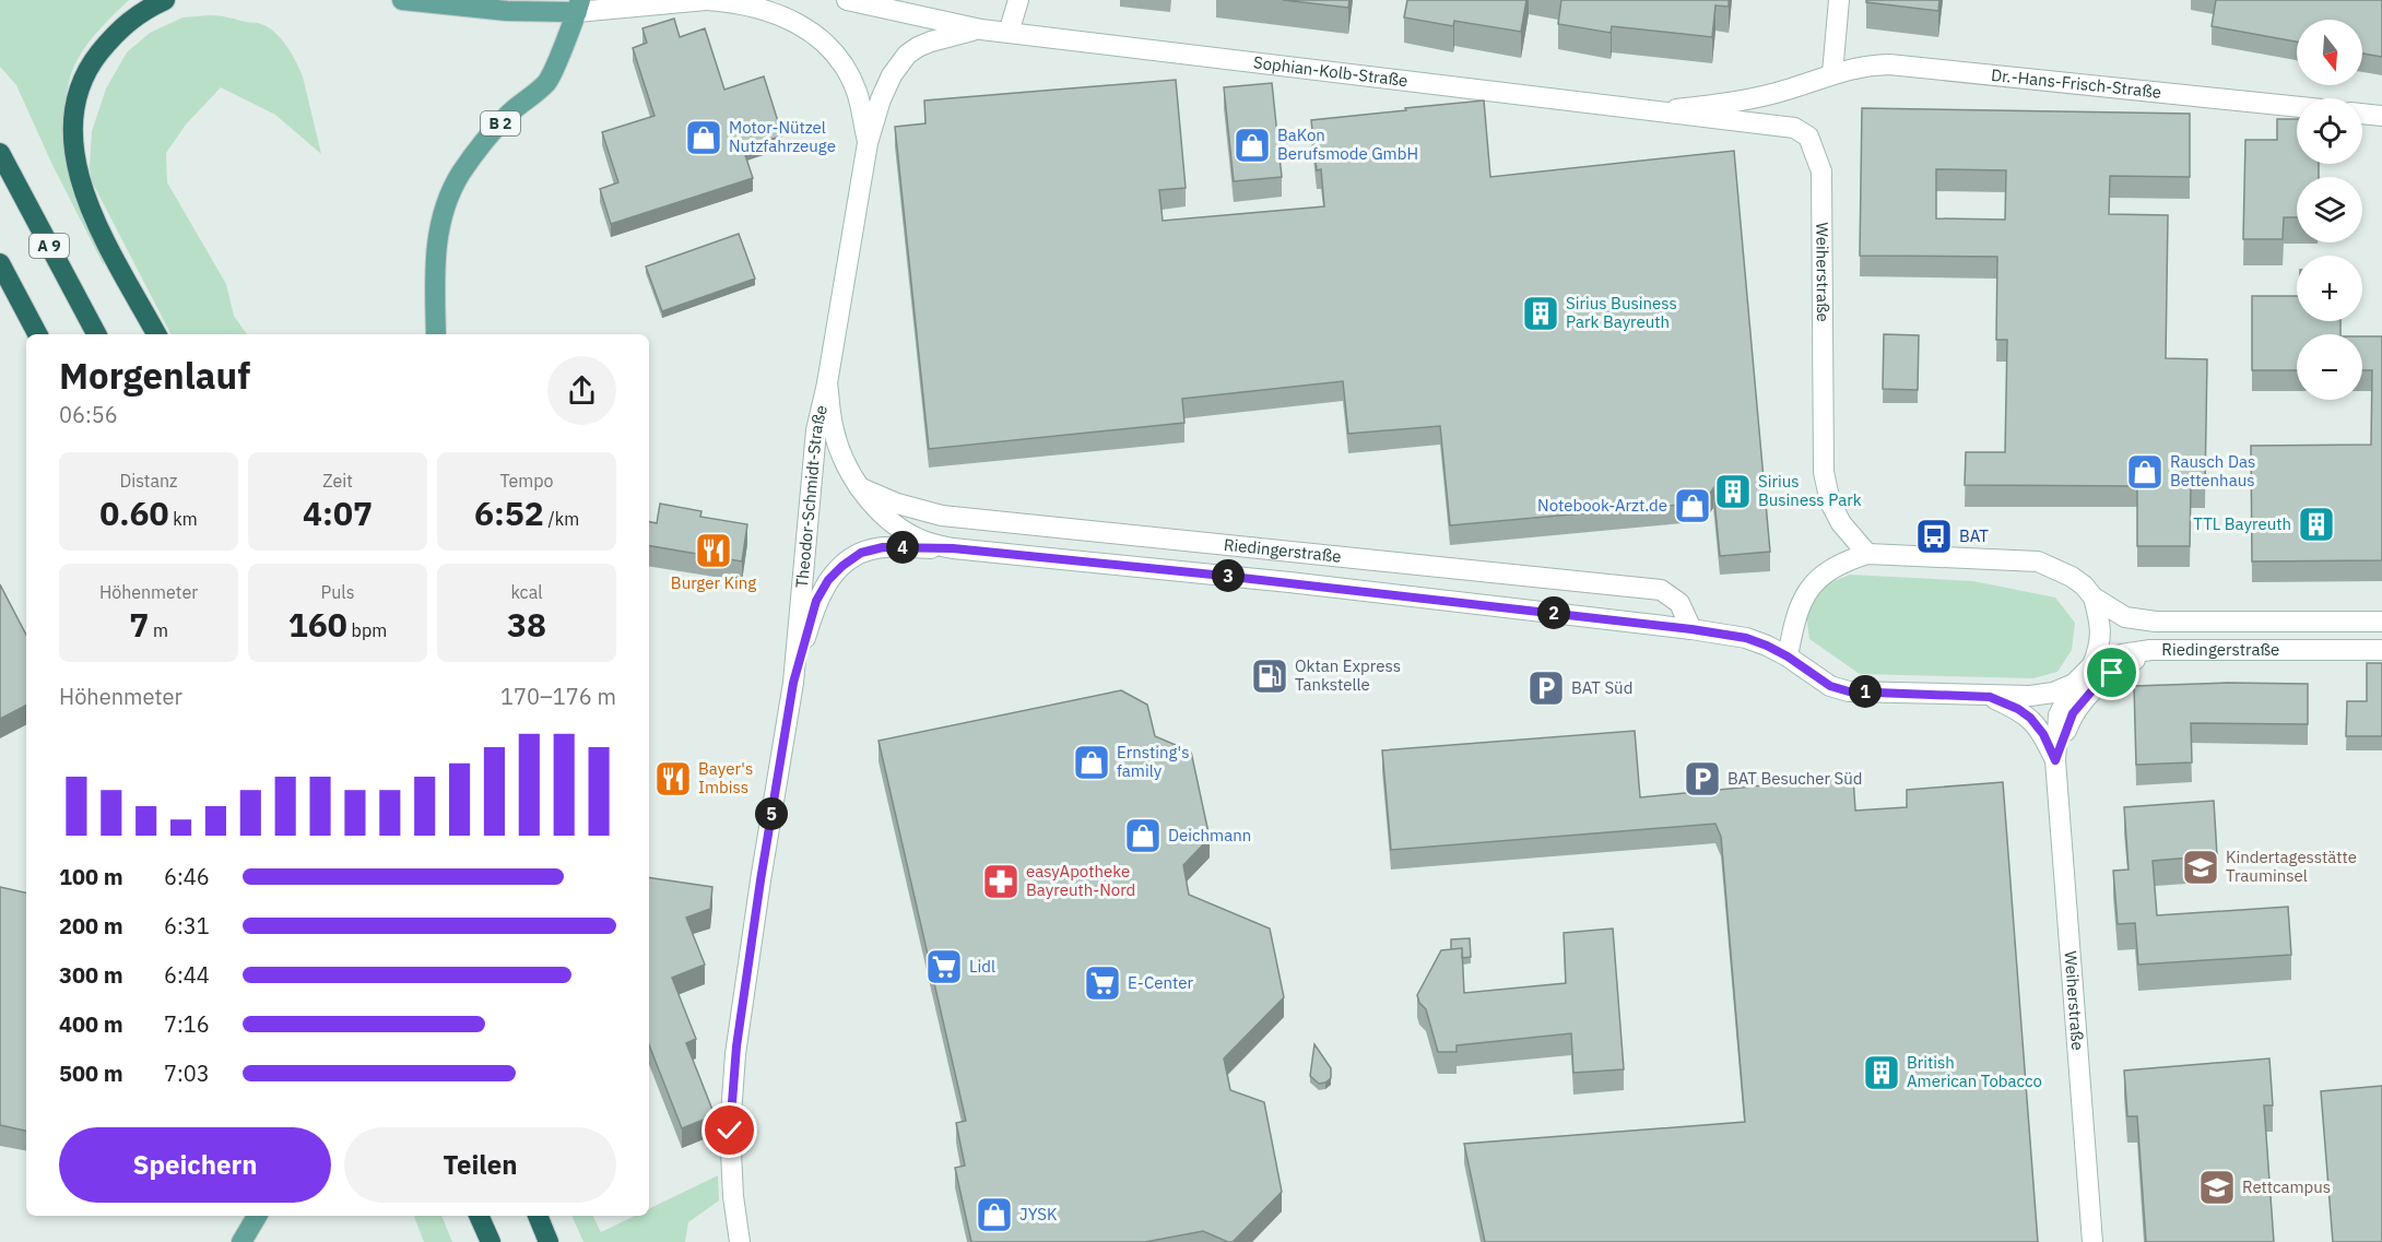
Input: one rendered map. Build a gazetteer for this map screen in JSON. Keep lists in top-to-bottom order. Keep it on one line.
{"streets":{"highway":["A 9"],"main road":["Sophian-Kolb-Straße","Dr.-Hans-Frisch-Straße","B 2","Weiherstraße","Theodor-Schmidt-Straße","Riedingerstraße"]},"crossings":[["Sophian-Kolb-Straße","Weiherstraße"],["Weiherstraße","Riedingerstraße"],["Theodor-Schmidt-Straße","Riedingerstraße"]],"places":{"shop":["Motor-Nützel Nutzfahrzeuge","BaKon Berufsmode GmbH","Rausch Das Bettenhaus","Notebook-Arzt.de","Ernsting's family","Deichmann","JYSK"],"building":["Sirius Business Park Bayreuth","Sirius Business Park","TTL Bayreuth","British American Tobacco"],"bus stop":["BAT"],"restaurant":["Burger King","Bayer's Imbiss"],"fuel station":["Oktan Express Tankstelle"],"parking":["BAT Süd","BAT Besucher Süd"],"school or university":["Kindertagesstätte Trauminsel","Rettcampus"],"pharmacy":["easyApotheke Bayreuth-Nord"],"supermarket":["Lidl","E-Center"]},"north":"bottom","page":{"map_buttons":["+","−"],"heading":["Morgenlauf","06:56"],"stats":[["Distanz","0.60 km"],["Zeit","4:07"],["Tempo","6:52 /km"],["Höhenmeter","7 m"],["Puls","160 bpm"],["kcal","38"]],"pins":["4","3","2","1","5"],"chart":["Höhenmeter","170–176 m"],"list":[{"name":"100 m","note":"6:46"},{"name":"200 m","note":"6:31"},{"name":"300 m","note":"6:44"},{"name":"400 m","note":"7:16"},{"name":"500 m","note":"7:03"}],"buttons":["Speichern","Teilen"]}}
